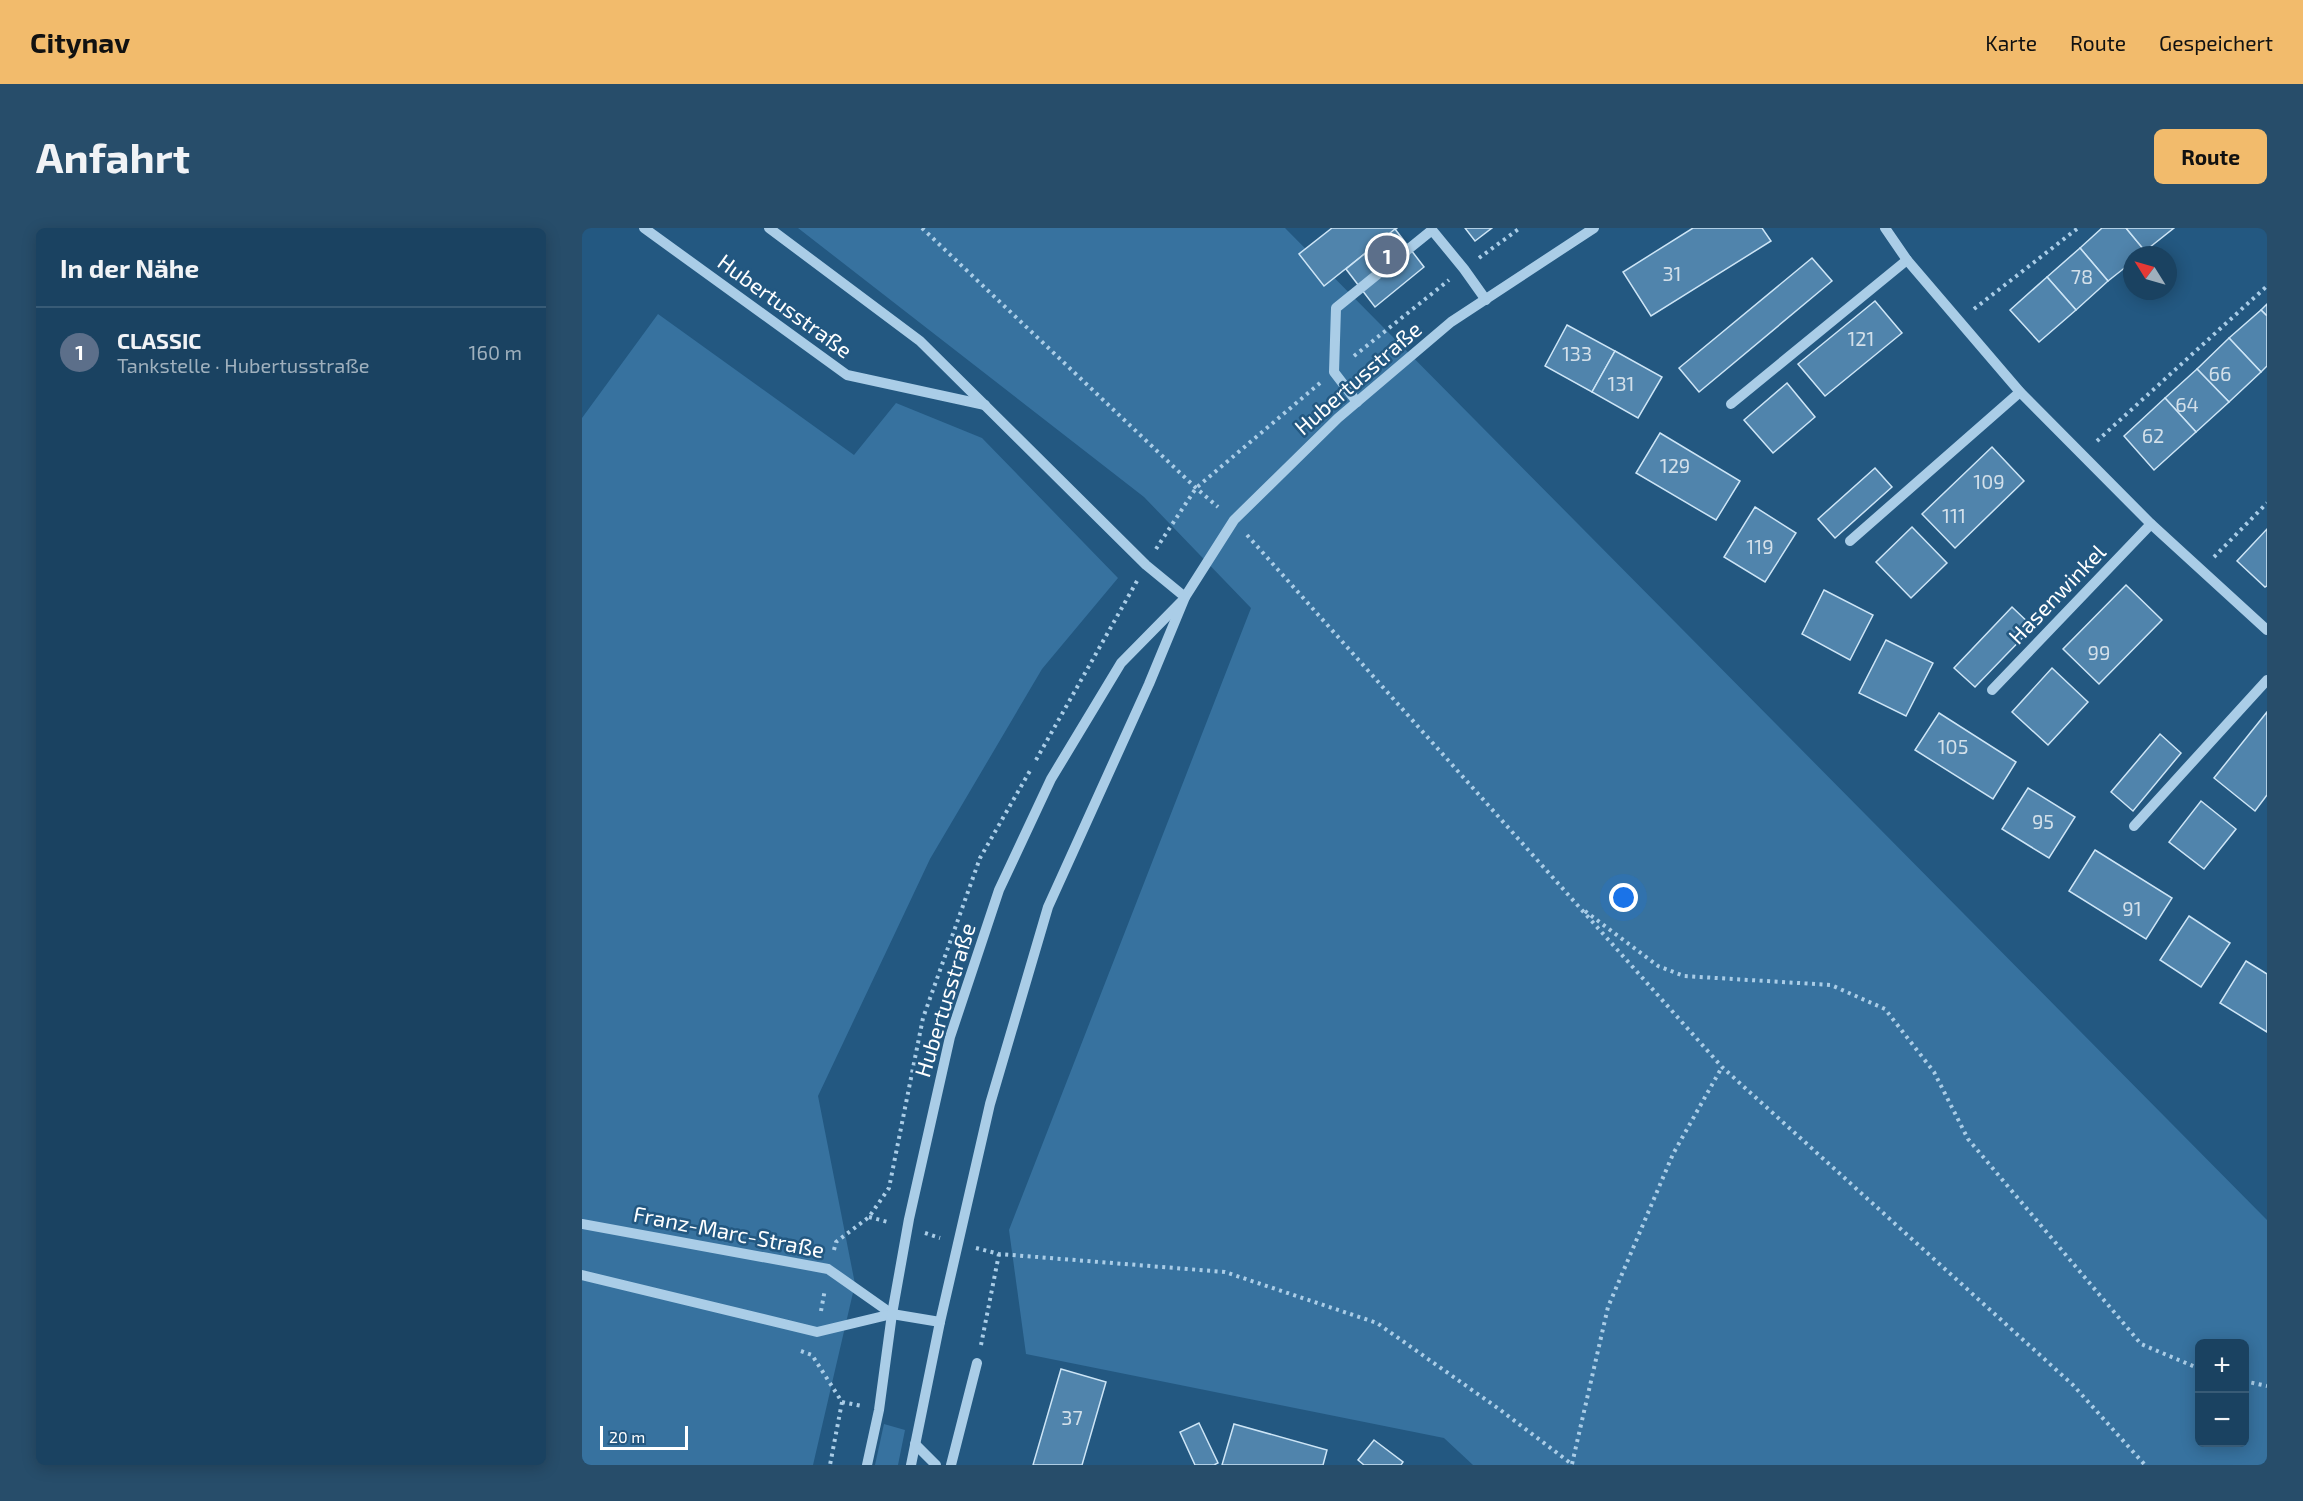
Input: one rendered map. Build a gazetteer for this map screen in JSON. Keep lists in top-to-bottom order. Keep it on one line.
{"streets":{"street":["Hubertusstraße","Hasenwinkel","Franz-Marc-Straße"]},"crossings":[["Hubertusstraße","Franz-Marc-Straße"]],"house_numbers":["31","78","121","133","66","131","64","62","129","109","111","119","99","105","95","91","37"],"scale_bar":"20 m","north":"top left","page":{"header":"Citynav","nav":["Karte","Route","Gespeichert"],"buttons":"Route","title":"Anfahrt","heading":"In der Nähe","pins":"1","list":[{"mark":"1","name":"CLASSIC","note":"Tankstelle · Hubertusstraße","value":"160 m"}],"map_buttons":["+","−"],"scale":"20 m"}}
